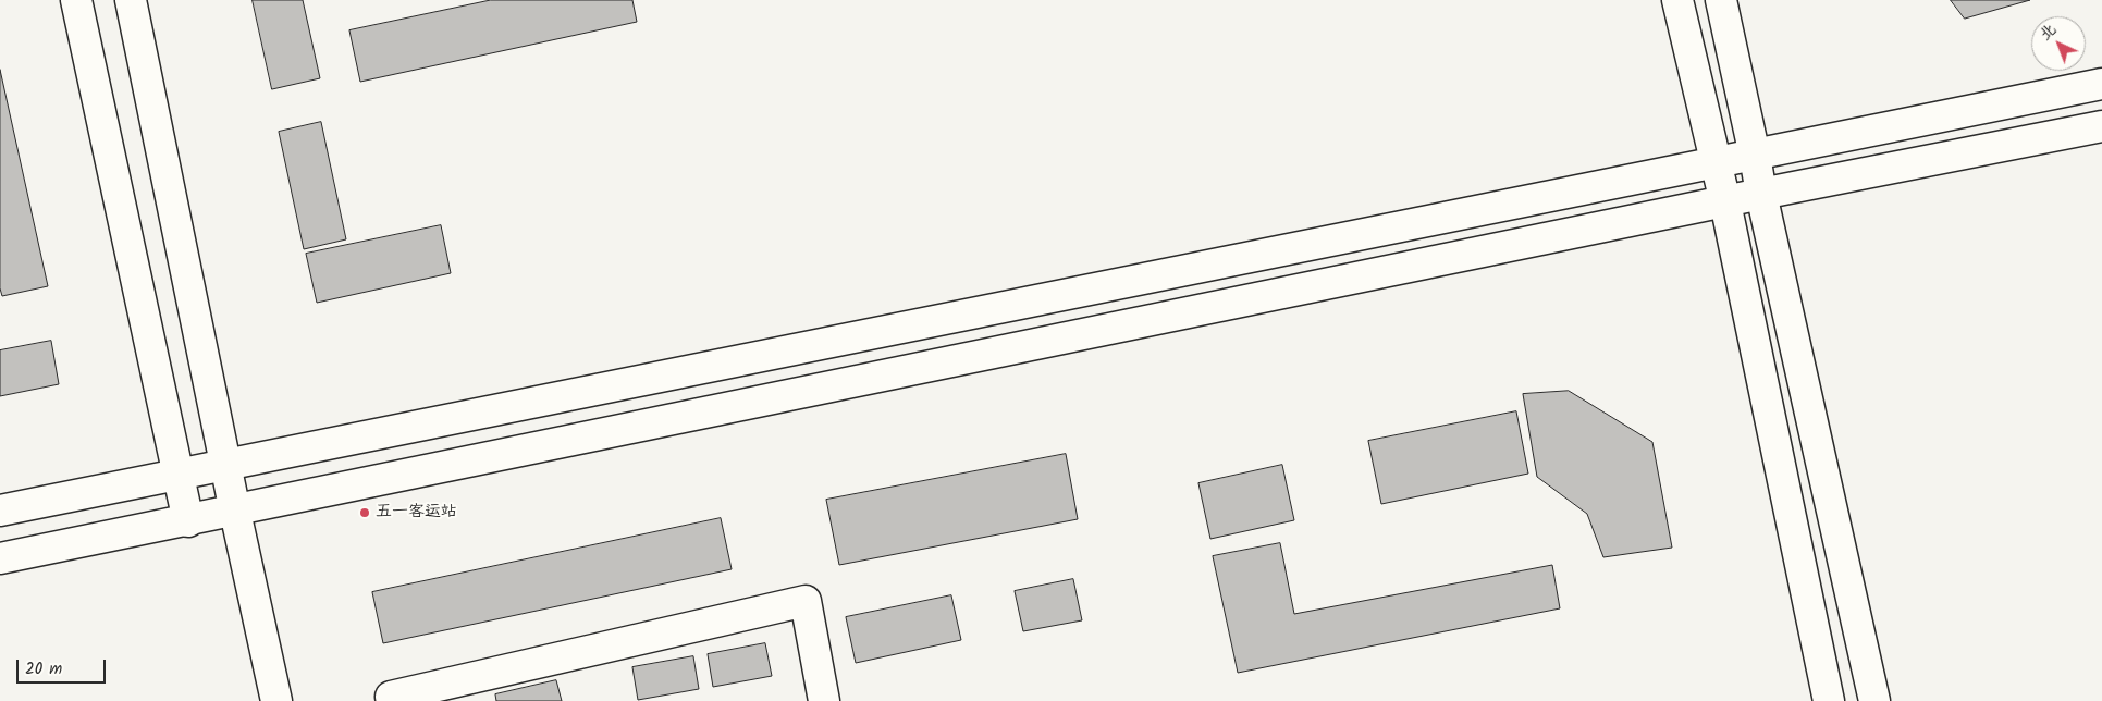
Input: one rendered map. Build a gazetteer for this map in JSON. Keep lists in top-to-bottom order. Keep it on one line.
{"places":["五一客运站"],"scale_bar":"20 m","north":"top left"}
